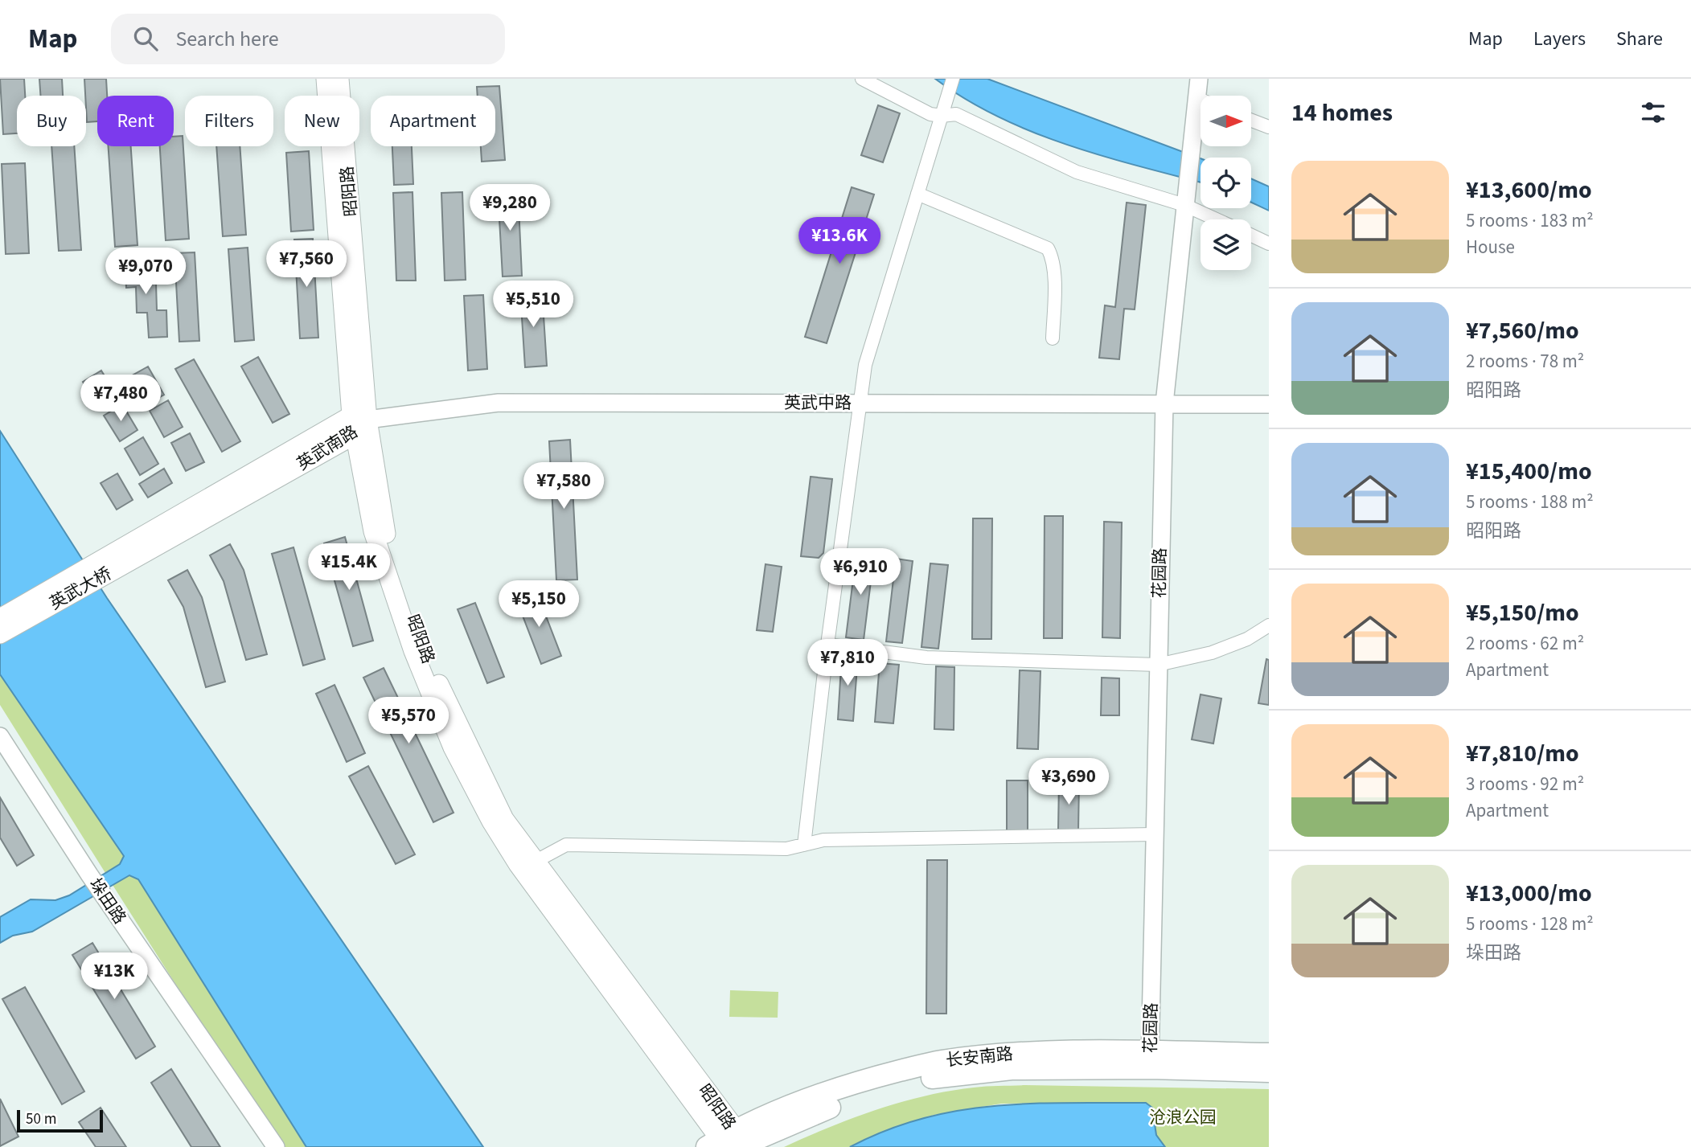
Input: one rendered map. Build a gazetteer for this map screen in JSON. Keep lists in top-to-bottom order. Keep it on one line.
{"streets":{"main road":["昭阳路","英武南路","英武大桥","长安南路"],"street":["英武中路","花园路","垛田路"]},"crossings":[["昭阳路","英武中路"],["昭阳路","英武南路"],["昭阳路","长安南路"],["英武中路","英武南路"],["英武中路","花园路"],["英武南路","英武大桥"],["花园路","长安南路"]],"parks":["沧浪公园"],"scale_bar":"50 m","north":"right","page":{"header":"Map","search":"Search here","nav":["Map","Layers","Share"],"heading":"14 homes","chip":["Buy","Rent","Filters","New","Apartment"],"list":[{"name":"¥13,600/mo","note":"5 rooms · 183 m² · House"},{"name":"¥7,560/mo","note":"2 rooms · 78 m² · 昭阳路"},{"name":"¥15,400/mo","note":"5 rooms · 188 m² · 昭阳路"},{"name":"¥5,150/mo","note":"2 rooms · 62 m² · Apartment"},{"name":"¥7,810/mo","note":"3 rooms · 92 m² · Apartment"},{"name":"¥13,000/mo","note":"5 rooms · 128 m² · 垛田路"}],"price":["¥9,280","¥13.6K","¥7,560","¥9,070","¥5,510","¥7,480","¥7,580","¥15.4K","¥6,910","¥5,150","¥7,810","¥5,570","¥3,690","¥13K"],"scale":"50 m"}}
